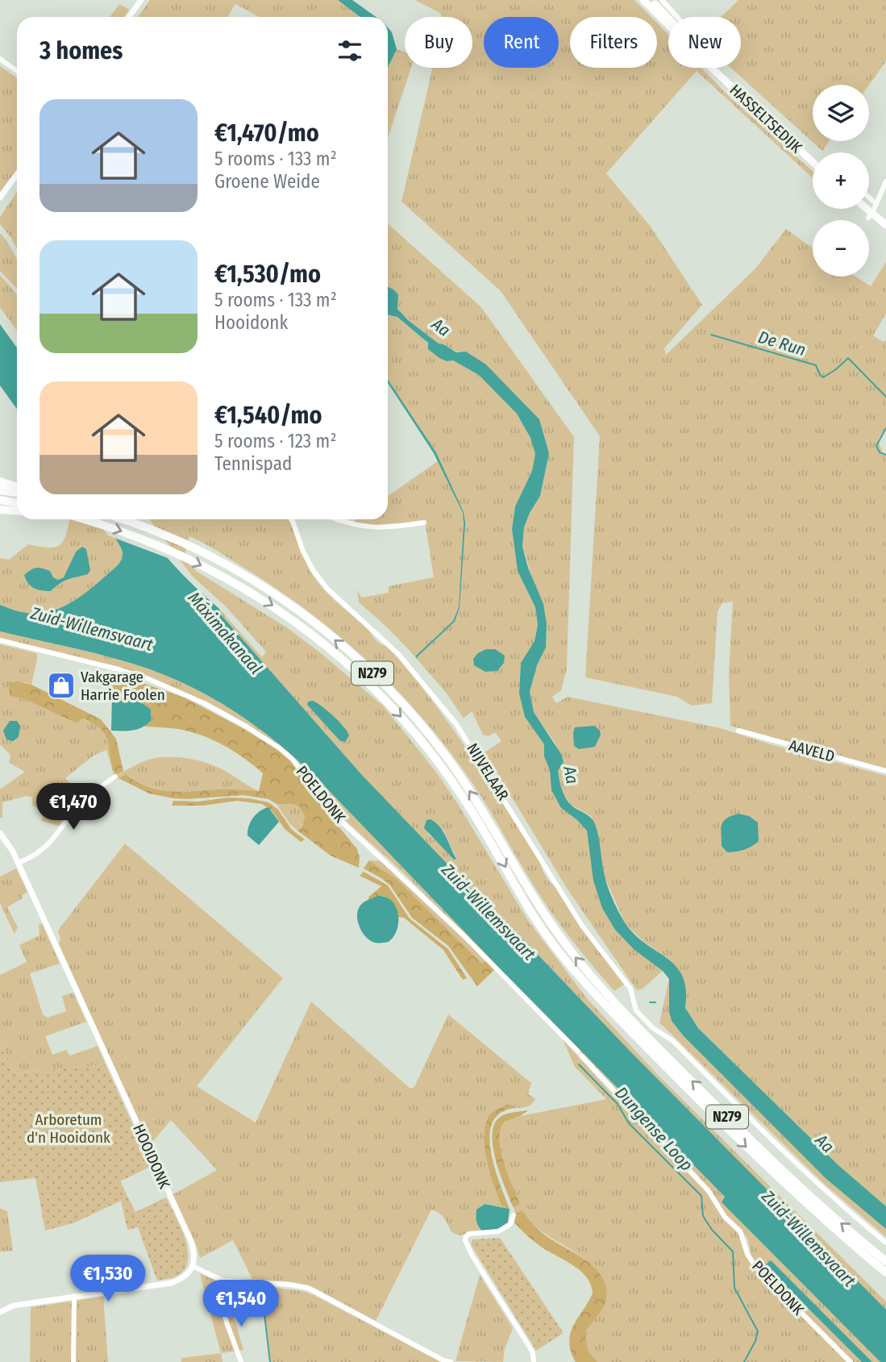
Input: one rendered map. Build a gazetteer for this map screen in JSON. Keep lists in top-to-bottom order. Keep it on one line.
{"streets":{"highway":["N279"],"main road":["HASSELTSEDIJK"],"street":["AAVELD","NIJVELAAR","POELDONK","HOOIDONK"]},"water":["Aa","De Run","Zuid-Willemsvaart","Máximakanaal","Dungense Loop"],"parks":["Arboretum d'n Hooidonk"],"places":{"shop":["Vakgarage Harrie Foolen"]},"page":{"chip":["Buy","Rent","Filters","New"],"heading":"3 homes","map_buttons":["+","−"],"list":[{"name":"€1,470/mo","note":"5 rooms · 133 m² · Groene Weide"},{"name":"€1,530/mo","note":"5 rooms · 133 m² · Hooidonk"},{"name":"€1,540/mo","note":"5 rooms · 123 m² · Tennispad"}],"price":["€1,470","€1,530","€1,540"]}}
